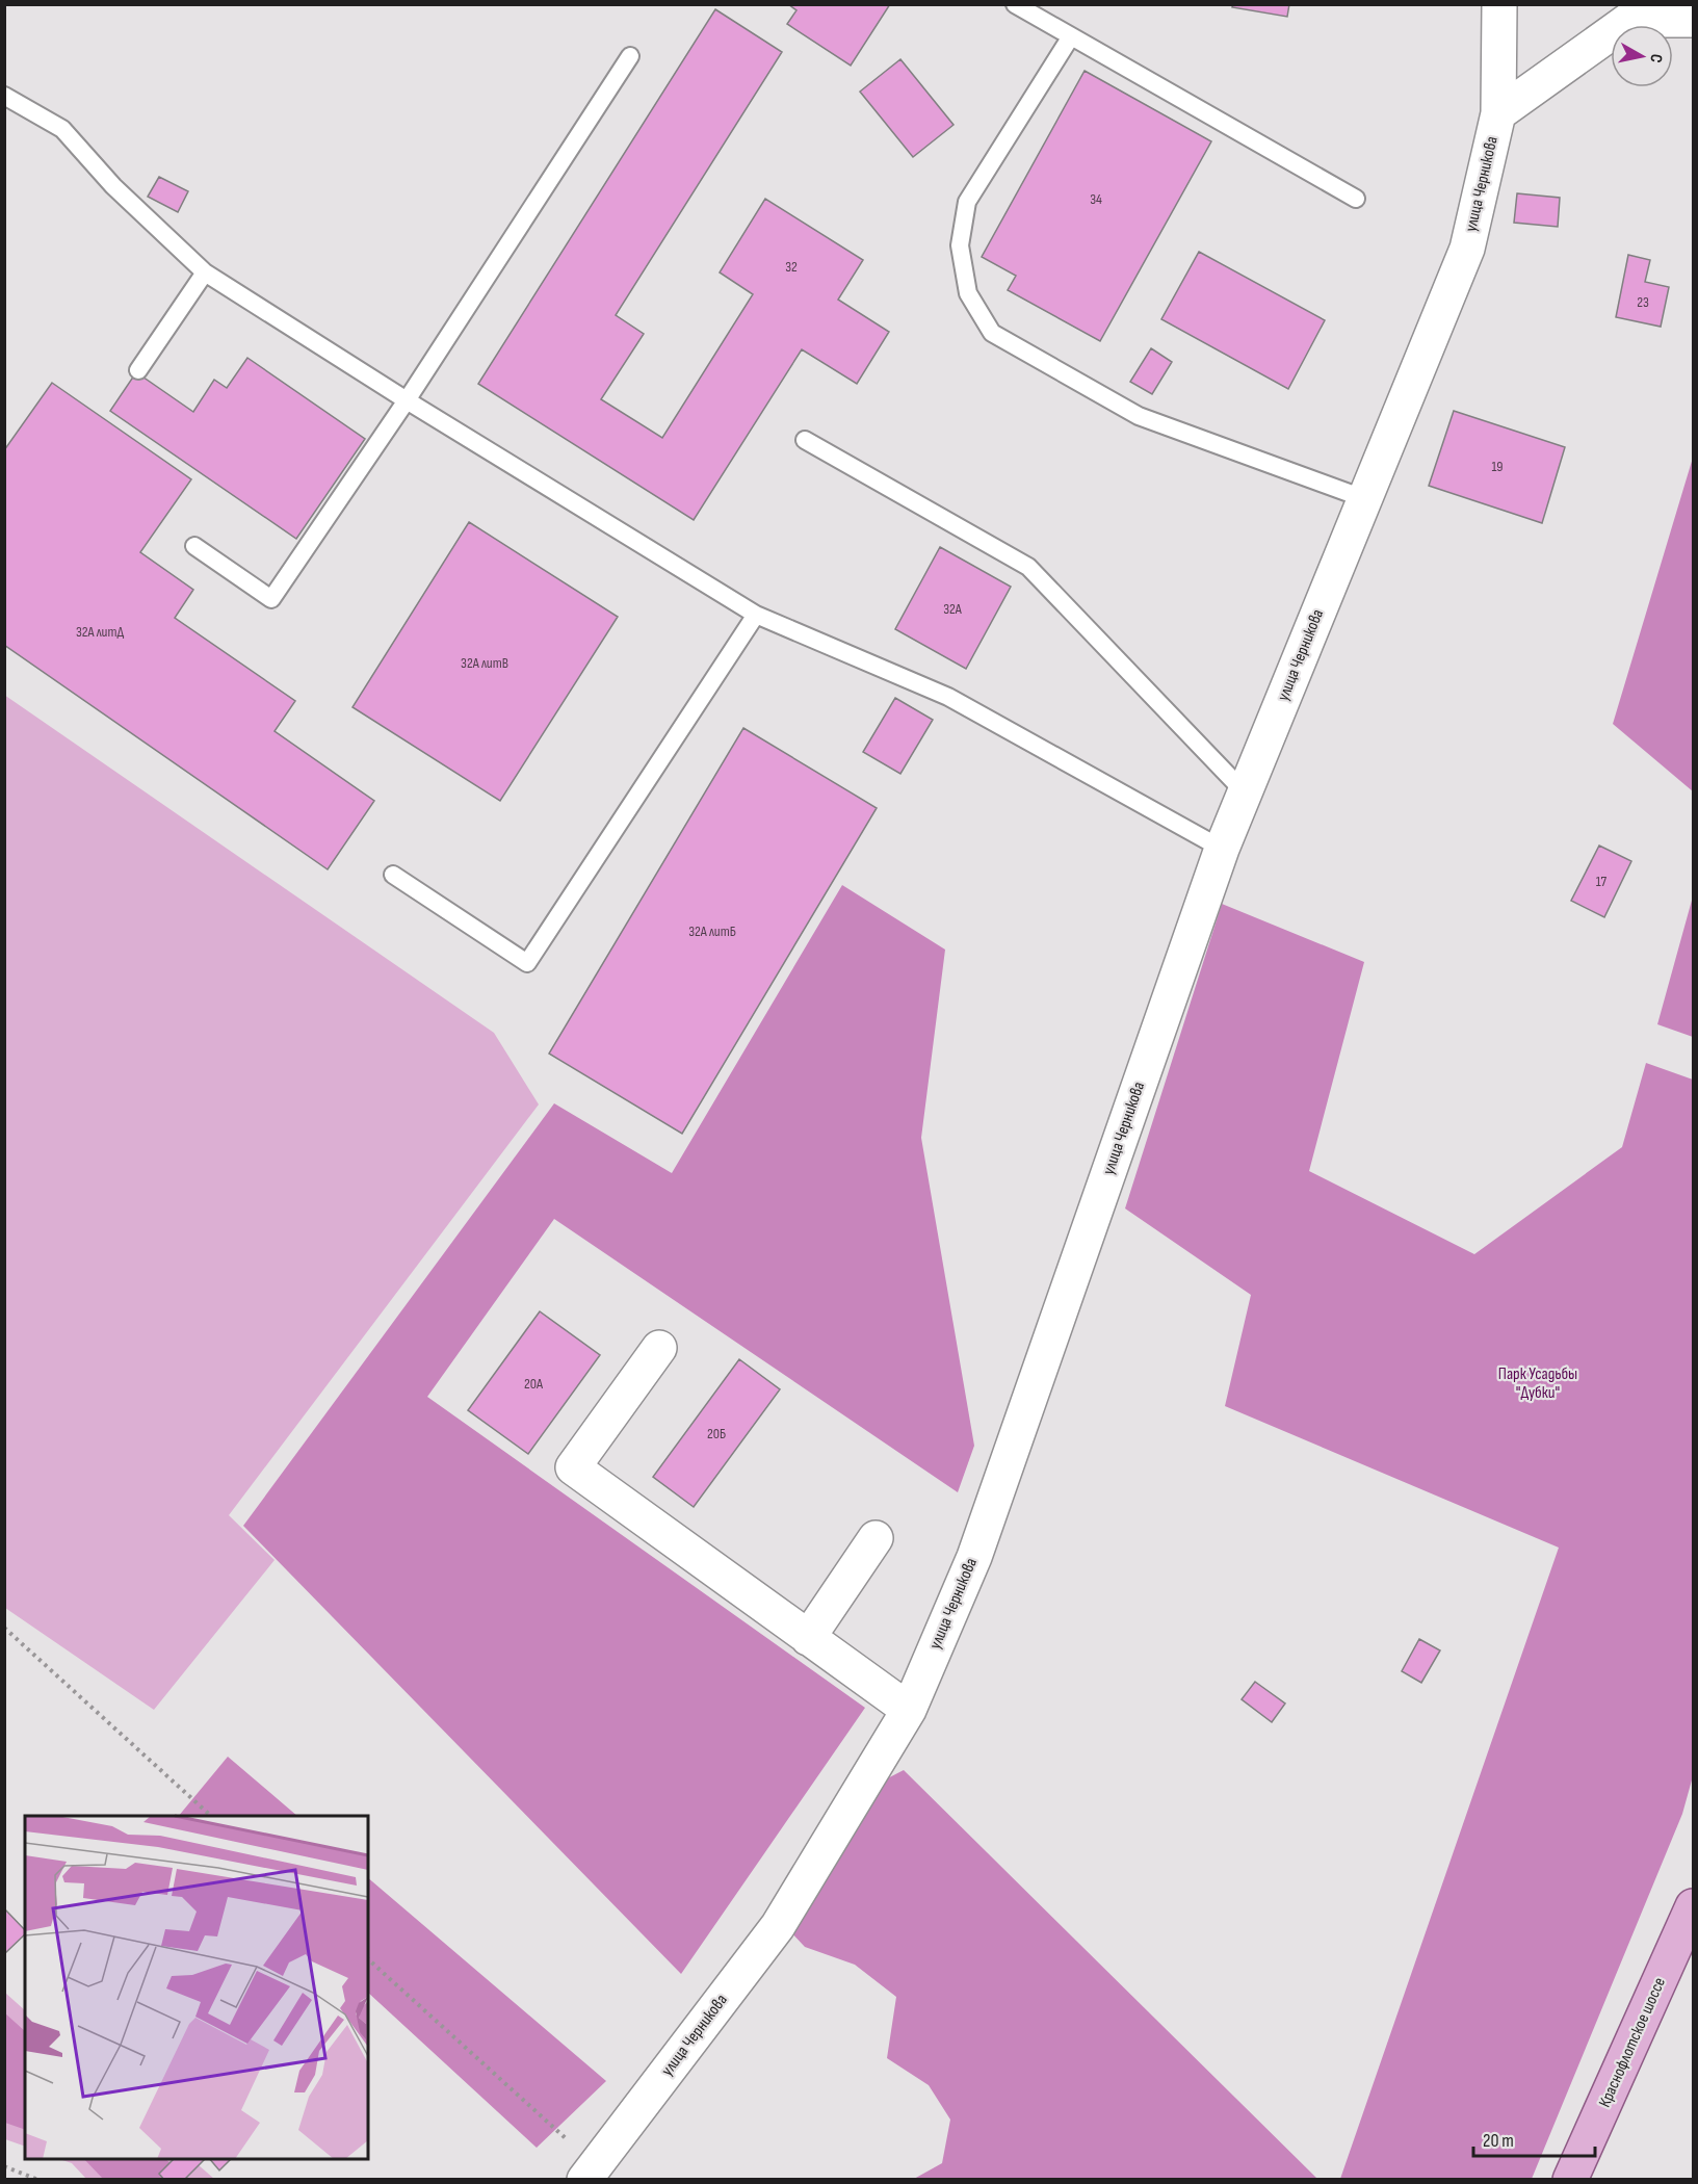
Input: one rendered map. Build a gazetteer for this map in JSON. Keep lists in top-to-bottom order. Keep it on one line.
{"streets":{"main road":["Краснофлотское шоссе"],"street":["улица Черникова"]},"parks":["Парк Усадьбы \"Дубки\""],"house_numbers":["34","32","23","19","32А","32А литД","32А литВ","17","32А литБ","20А","20Б"],"scale_bar":"20 m","north":"right"}
